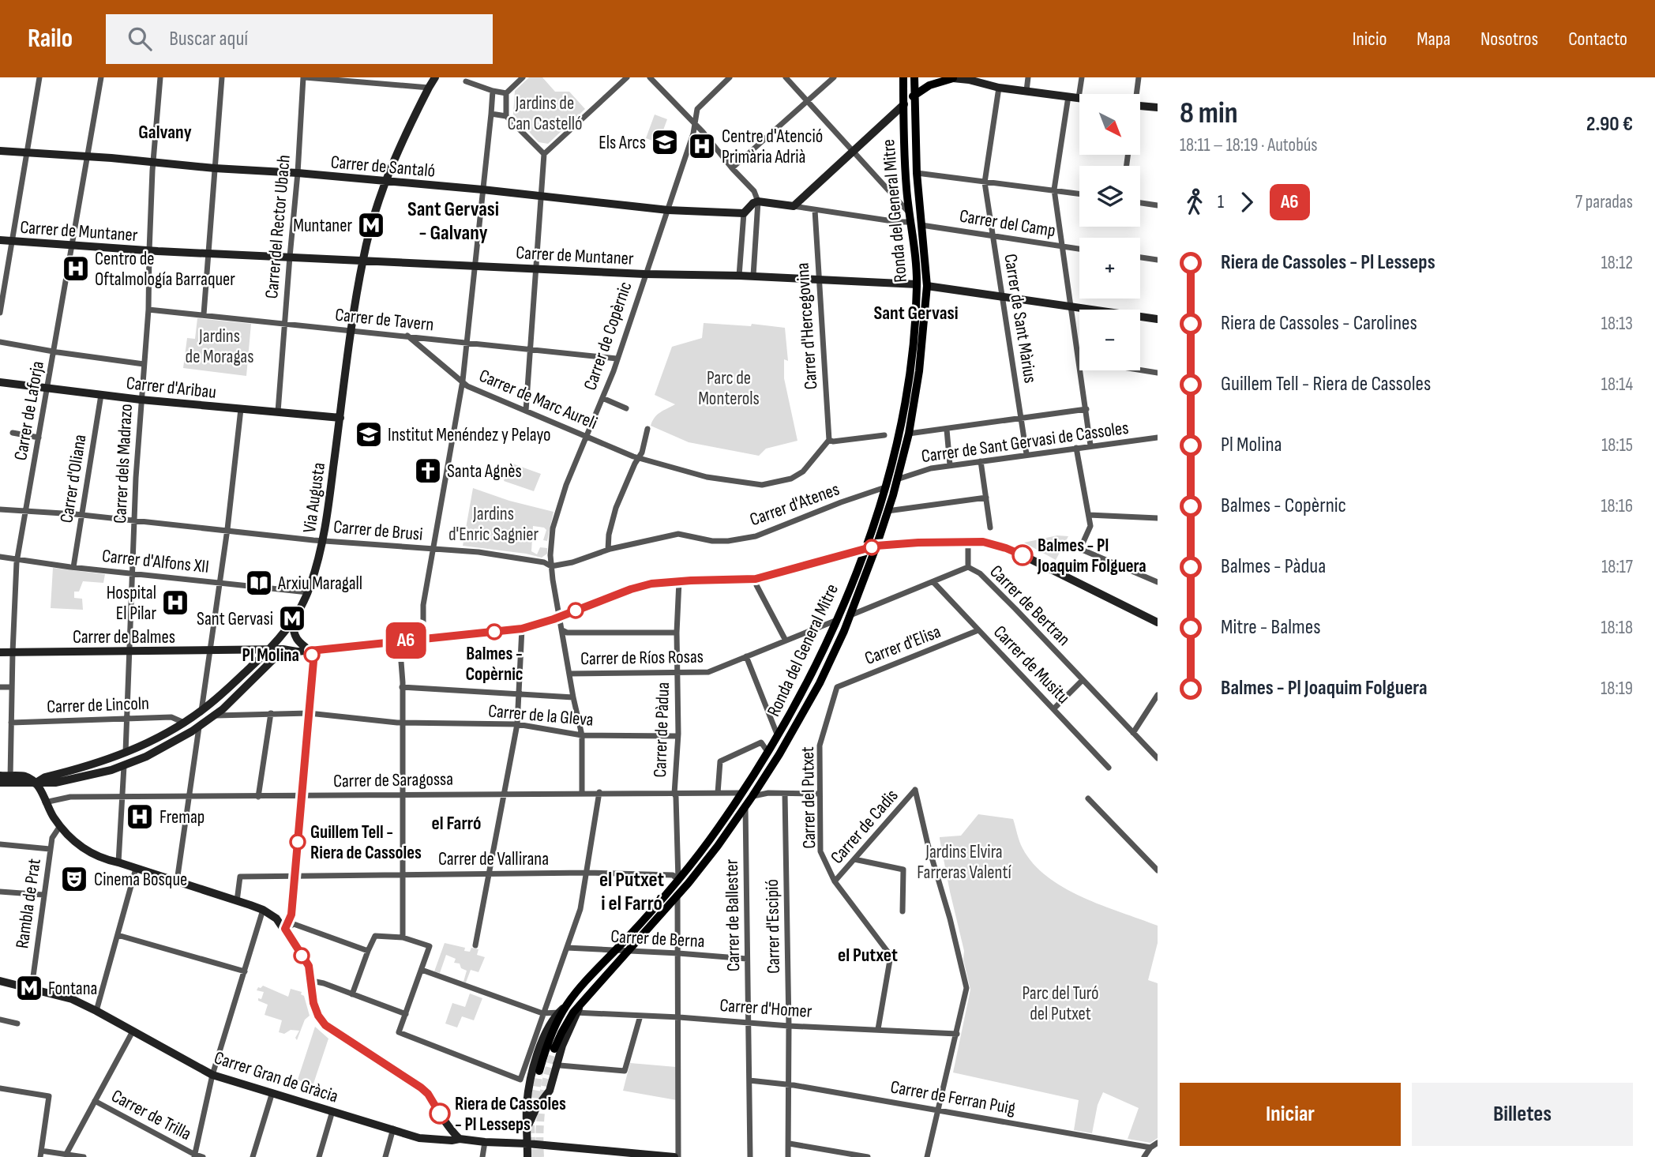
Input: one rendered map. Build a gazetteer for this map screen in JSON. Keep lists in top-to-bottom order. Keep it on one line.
{"streets":{"main road":["Ronda del General Mitre"],"street":["Carrer de Santaló","Carrer del Camp","Carrer del Rector Ubach","Carrer de Muntaner","Carrer de Sant Màrius","Carrer de Tavern","Carrer d'Hercegovina","Carrer de Copèrnic","Carrer d'Aribau","Carrer de Marc Aureli","Carrer de Laforja","Carrer de Sant Gervasi de Cassoles","Carrer dels Madrazo","Carrer d'Oliana","Via Augusta","Carrer d'Atenes","Carrer de Brusi","Carrer d'Alfons XII","Carrer de Bertran","Carrer de Balmes","Carrer d'Elisa","Carrer de Ríos Rosas","Carrer de Musitu","Carrer de Lincoln","Carrer de la Gleva","Carrer de Pàdua","Carrer de Saragossa","Carrer del Putxet","Carrer de Cadis","Carrer de Vallirana","Rambla de Prat","Carrer de Ballester","Carrer d'Escipió","Carrer de Berna","Carrer d'Homer","Carrer Gran de Gràcia","Carrer de Ferran Puig","Carrer de Trilla"]},"crossings":[["Carrer de Santaló","Carrer del Rector Ubach"],["Carrer de Santaló","Carrer de Copèrnic"],["Carrer de Santaló","Carrer de Laforja"],["Carrer de Santaló","Carrer dels Madrazo"],["Carrer de Santaló","Via Augusta"],["Ronda del General Mitre","Carrer del Camp"],["Ronda del General Mitre","Carrer de Muntaner"],["Ronda del General Mitre","Carrer de Sant Gervasi de Cassoles"],["Ronda del General Mitre","Carrer d'Atenes"],["Ronda del General Mitre","Carrer de Bertran"],["Ronda del General Mitre","Carrer de Balmes"],["Ronda del General Mitre","Carrer de Ríos Rosas"],["Ronda del General Mitre","Carrer de Pàdua"],["Ronda del General Mitre","Carrer de Saragossa"],["Ronda del General Mitre","Carrer de Vallirana"],["Ronda del General Mitre","Carrer de Ballester"],["Ronda del General Mitre","Carrer de Berna"],["Ronda del General Mitre","Carrer d'Homer"],["Ronda del General Mitre","Carrer Gran de Gràcia"],["Carrer del Camp","Carrer de Sant Màrius"],["Carrer del Rector Ubach","Carrer de Muntaner"],["Carrer del Rector Ubach","Carrer de Tavern"],["Carrer del Rector Ubach","Carrer d'Aribau"],["Carrer de Muntaner","Carrer d'Hercegovina"],["Carrer de Muntaner","Carrer de Copèrnic"],["Carrer de Muntaner","Carrer de Laforja"],["Carrer de Muntaner","Carrer dels Madrazo"],["Carrer de Muntaner","Via Augusta"],["Carrer de Sant Màrius","Carrer de Sant Gervasi de Cassoles"],["Carrer de Tavern","Carrer de Copèrnic"],["Carrer de Tavern","Carrer de Marc Aureli"],["Carrer de Tavern","Carrer dels Madrazo"],["Carrer de Tavern","Via Augusta"],["Carrer d'Hercegovina","Carrer de Marc Aureli"],["Carrer de Copèrnic","Carrer de Marc Aureli"],["Carrer de Copèrnic","Carrer d'Atenes"],["Carrer de Copèrnic","Carrer de Brusi"],["Carrer de Copèrnic","Carrer de Balmes"],["Carrer de Copèrnic","Carrer de Ríos Rosas"],["Carrer de Copèrnic","Carrer de la Gleva"],["Carrer de Copèrnic","Carrer de Saragossa"],["Carrer d'Aribau","Carrer de Laforja"],["Carrer d'Aribau","Carrer dels Madrazo"],["Carrer d'Aribau","Carrer d'Oliana"],["Carrer d'Aribau","Via Augusta"],["Carrer de Laforja","Via Augusta"],["Carrer de Laforja","Carrer de Brusi"],["Carrer de Laforja","Carrer d'Alfons XII"],["Carrer de Laforja","Carrer de Balmes"],["Carrer de Laforja","Carrer de Lincoln"],["Carrer dels Madrazo","Via Augusta"],["Carrer dels Madrazo","Carrer de Brusi"],["Carrer dels Madrazo","Carrer d'Alfons XII"],["Carrer dels Madrazo","Carrer de Balmes"],["Carrer dels Madrazo","Carrer de Lincoln"],["Carrer d'Oliana","Carrer de Brusi"],["Carrer d'Oliana","Carrer d'Alfons XII"],["Via Augusta","Carrer de Brusi"],["Via Augusta","Carrer d'Alfons XII"],["Via Augusta","Carrer de Balmes"],["Via Augusta","Carrer de Lincoln"],["Carrer d'Atenes","Carrer de Brusi"],["Carrer de Bertran","Carrer de Musitu"],["Carrer de Balmes","Carrer de Pàdua"],["Carrer d'Elisa","Carrer de Musitu"],["Carrer d'Elisa","Carrer del Putxet"],["Carrer de Ríos Rosas","Carrer de Pàdua"],["Carrer de la Gleva","Carrer de Pàdua"],["Carrer de Pàdua","Carrer de Saragossa"],["Carrer de Pàdua","Carrer de Vallirana"],["Carrer del Putxet","Carrer de Cadis"],["Carrer del Putxet","Carrer d'Homer"],["Carrer de Cadis","Carrer d'Homer"],["Rambla de Prat","Carrer Gran de Gràcia"],["Carrer de Ballester","Carrer de Berna"],["Carrer de Ballester","Carrer d'Homer"],["Carrer de Ballester","Carrer de Ferran Puig"],["Carrer d'Escipió","Carrer d'Homer"],["Carrer d'Escipió","Carrer de Ferran Puig"]],"districts":["Galvany","Sant Gervasi - Galvany","Sant Gervasi","el Farró","el Putxet i el Farró","el Putxet"],"parks":["Jardins de Can Castelló","Jardins de Moragas","Parc de Monterols","Jardins d'Enric Sagnier","Jardins Elvira Farreras Valentí","Parc del Turó del Putxet"],"places":{"school or university":["Els Arcs","Institut Menéndez y Pelayo"],"hospital":["Centre d'Atenció Primària Adrià","Centro de Oftalmología Barraquer","Hospital El Pilar","Fremap"],"metro station":["Muntaner","Sant Gervasi","Fontana"],"church":["Santa Agnès"],"other":["Balmes - Pl Joaquim Folguera","Balmes - Copèrnic","Pl Molina","Guillem Tell - Riera de Cassoles","Riera de Cassoles - Pl Lesseps"],"library":["Arxiu Maragall"],"theatre":["Cinema Bosque"]},"lines":["bus line A6"],"north":"bottom right","page":{"header":"Railo","search":"Buscar aquí","nav":["Inicio","Mapa","Nosotros","Contacto"],"on_map":"A6","heading":["8 min","18:11 – 18:19 · Autobús","2.90 €"],"map_buttons":["+","−"],"legs":["1","A6","7 paradas"],"list":[{"name":"Riera de Cassoles - Pl Lesseps","value":"18:12"},{"name":"Riera de Cassoles - Carolines","value":"18:13"},{"name":"Guillem Tell - Riera de Cassoles","value":"18:14"},{"name":"Pl Molina","value":"18:15"},{"name":"Balmes - Copèrnic","value":"18:16"},{"name":"Balmes - Pàdua","value":"18:17"},{"name":"Mitre - Balmes","value":"18:18"},{"name":"Balmes - Pl Joaquim Folguera","value":"18:19"}],"buttons":["Iniciar","Billetes"]}}
